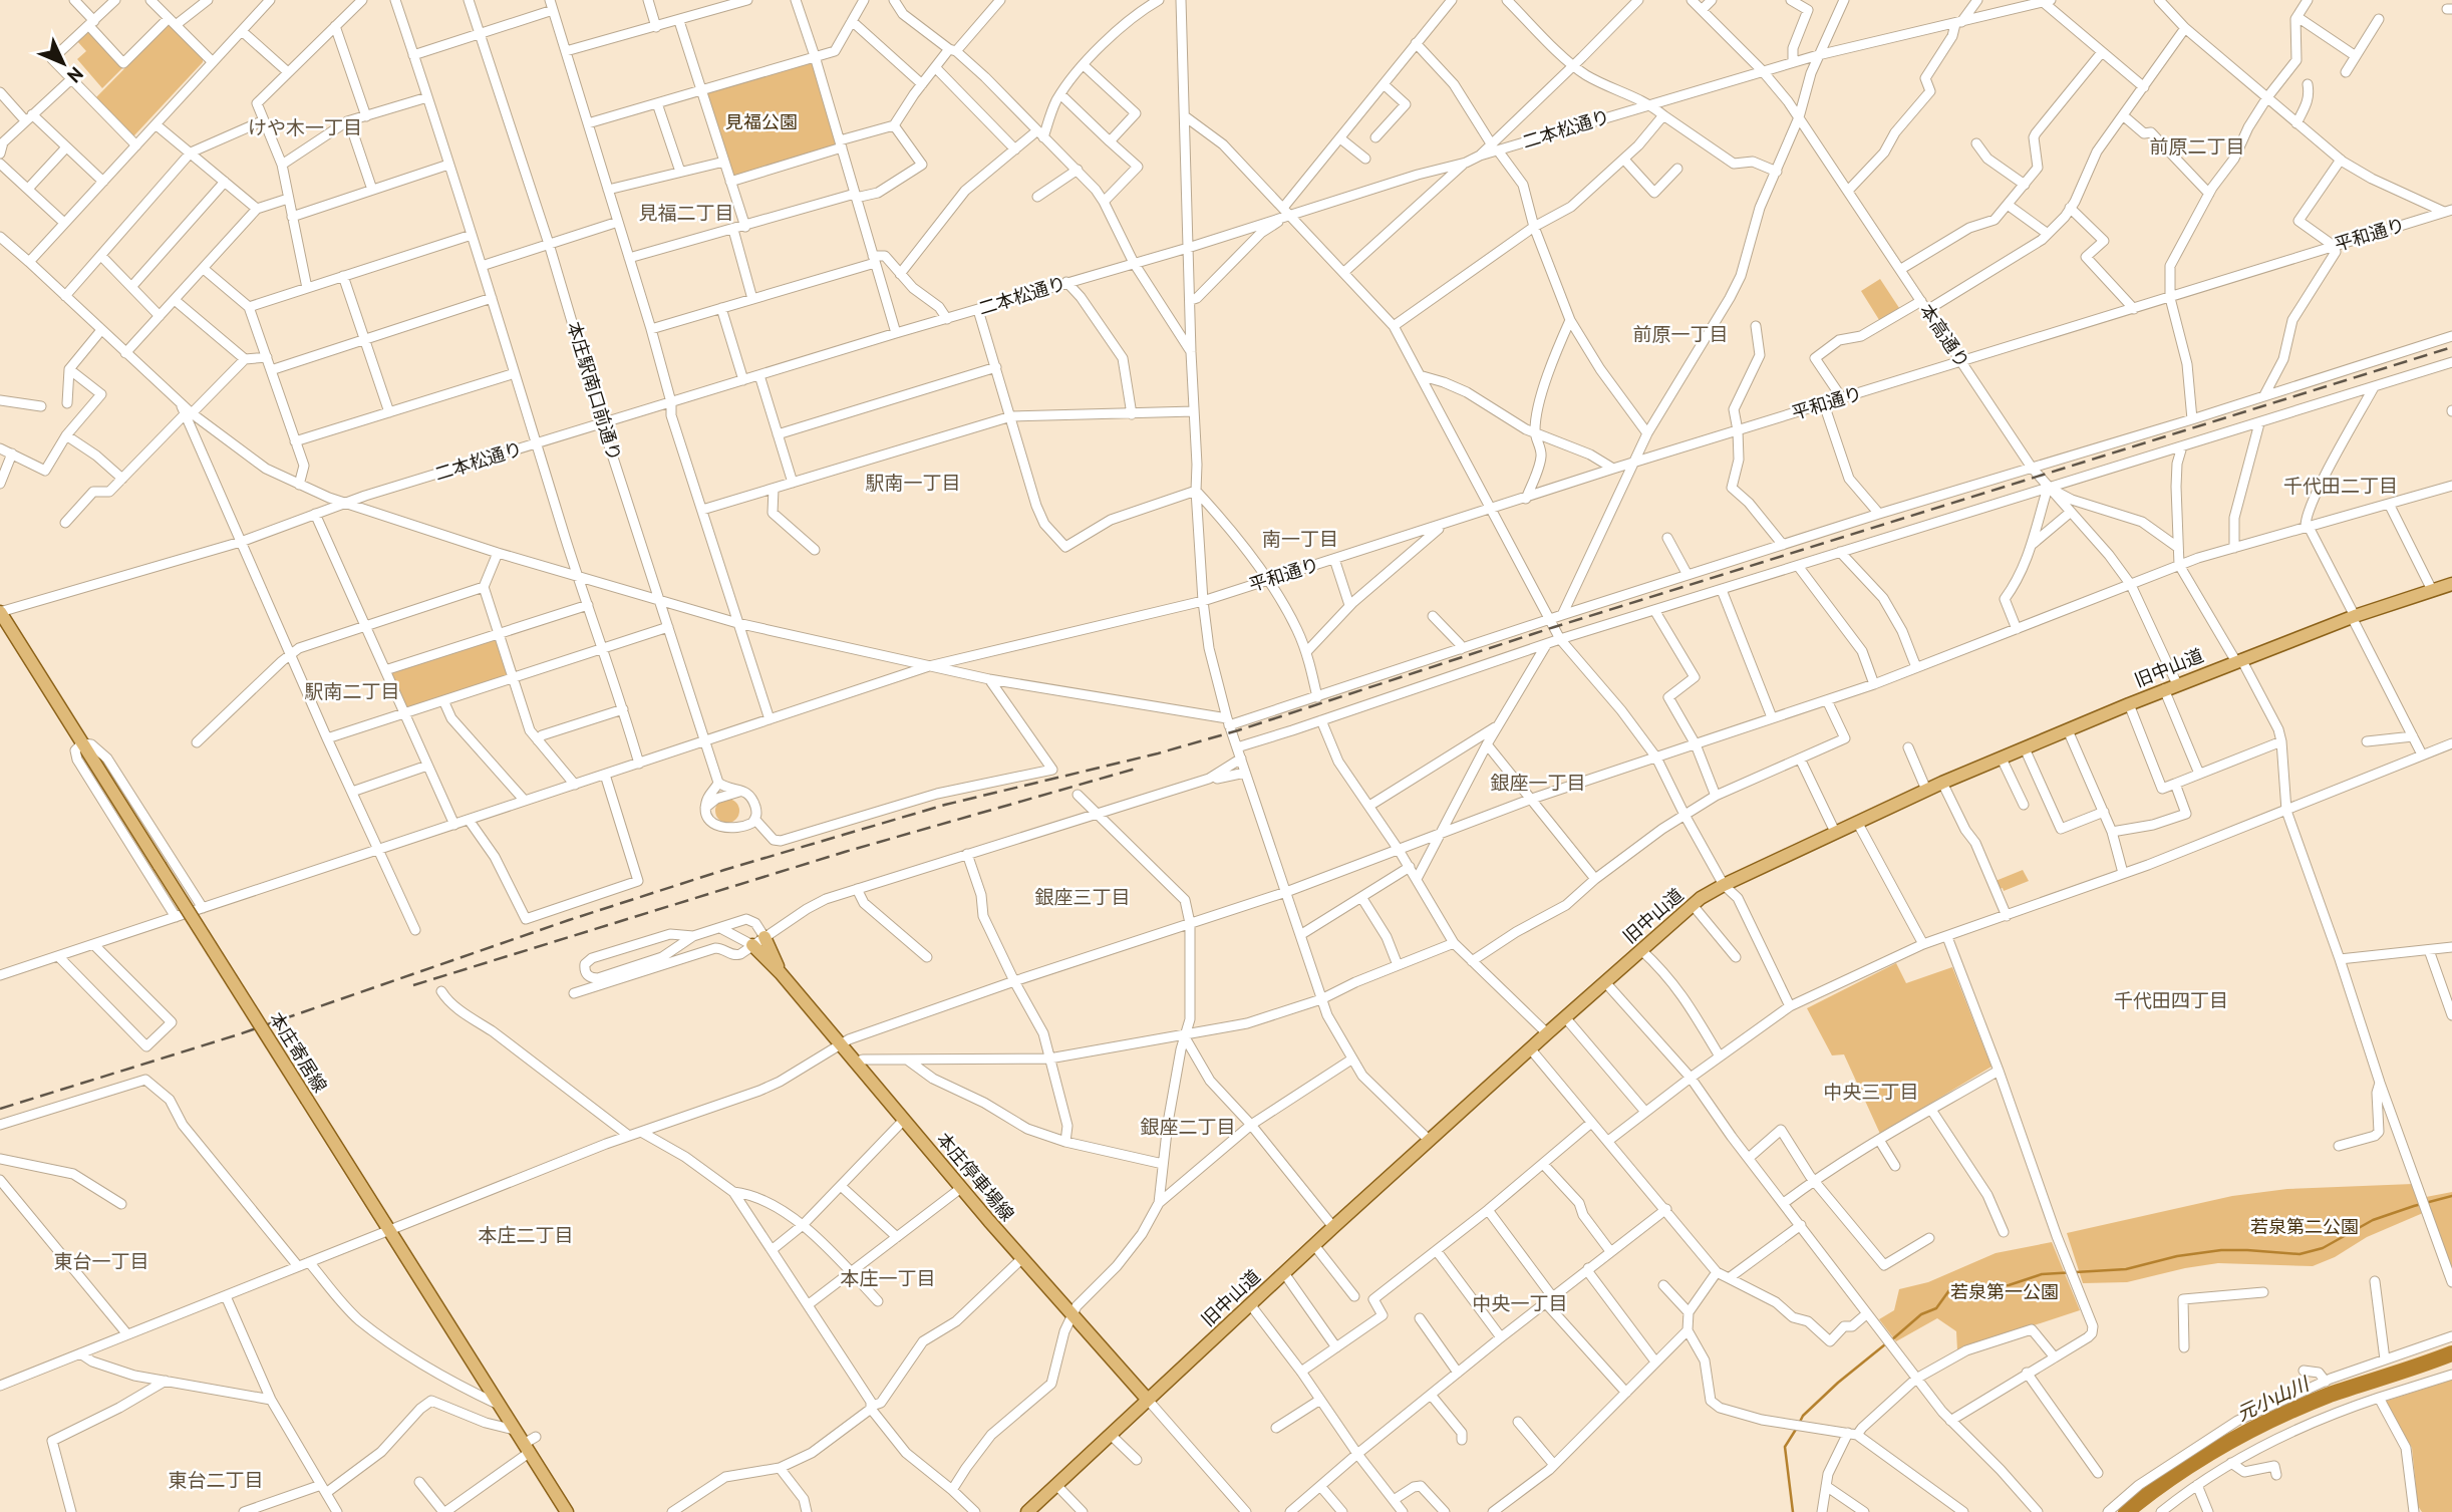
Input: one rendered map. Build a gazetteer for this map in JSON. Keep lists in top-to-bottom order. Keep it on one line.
{"streets":{"main road":["旧中山道","本庄寄居線","本庄停車場線"],"street":["二本松通り","平和通り","本高通り","本庄駅南口前通り"]},"crossings":[["二本松通り","本高通り"],["二本松通り","本庄駅南口前通り"],["二本松通り","本庄寄居線"],["平和通り","本高通り"],["平和通り","本庄駅南口前通り"],["本高通り","旧中山道"],["旧中山道","本庄停車場線"]],"districts":["けや木一丁目","前原二丁目","見福二丁目","前原一丁目","駅南一丁目","千代田二丁目","南一丁目","駅南二丁目","銀座一丁目","銀座三丁目","千代田四丁目","中央三丁目","銀座二丁目","本庄二丁目","東台一丁目","本庄一丁目","中央一丁目","東台二丁目"],"water":["元小山川"],"parks":["見福公園","若泉第二公園","若泉第一公園"],"north":"bottom right"}
